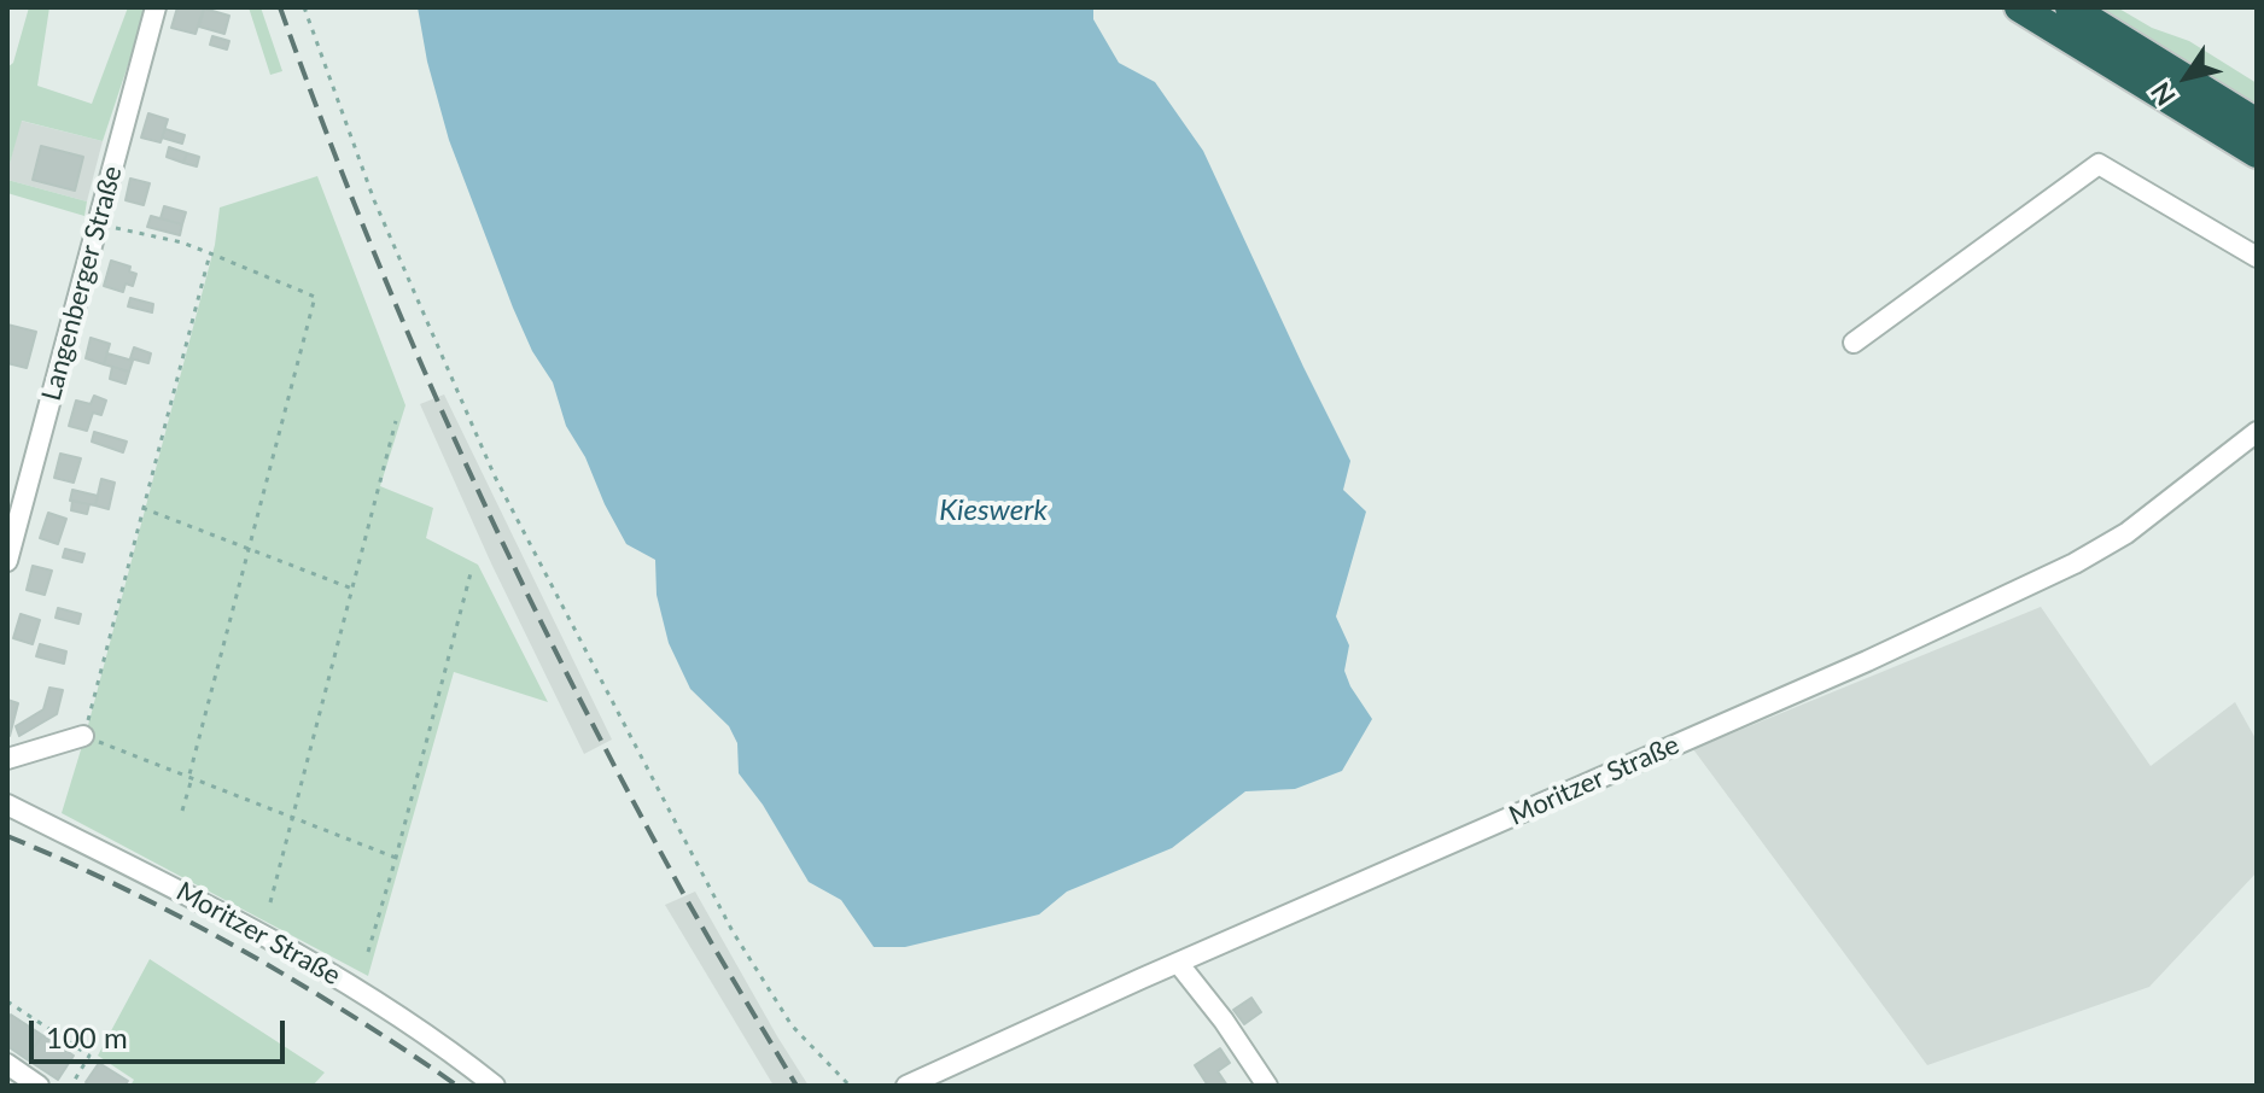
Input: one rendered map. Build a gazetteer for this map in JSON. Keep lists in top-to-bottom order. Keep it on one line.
{"streets":{"street":["Langenberger Straße","Moritzer Straße"]},"water":["Kieswerk"],"scale_bar":"100 m","north":"bottom left"}
